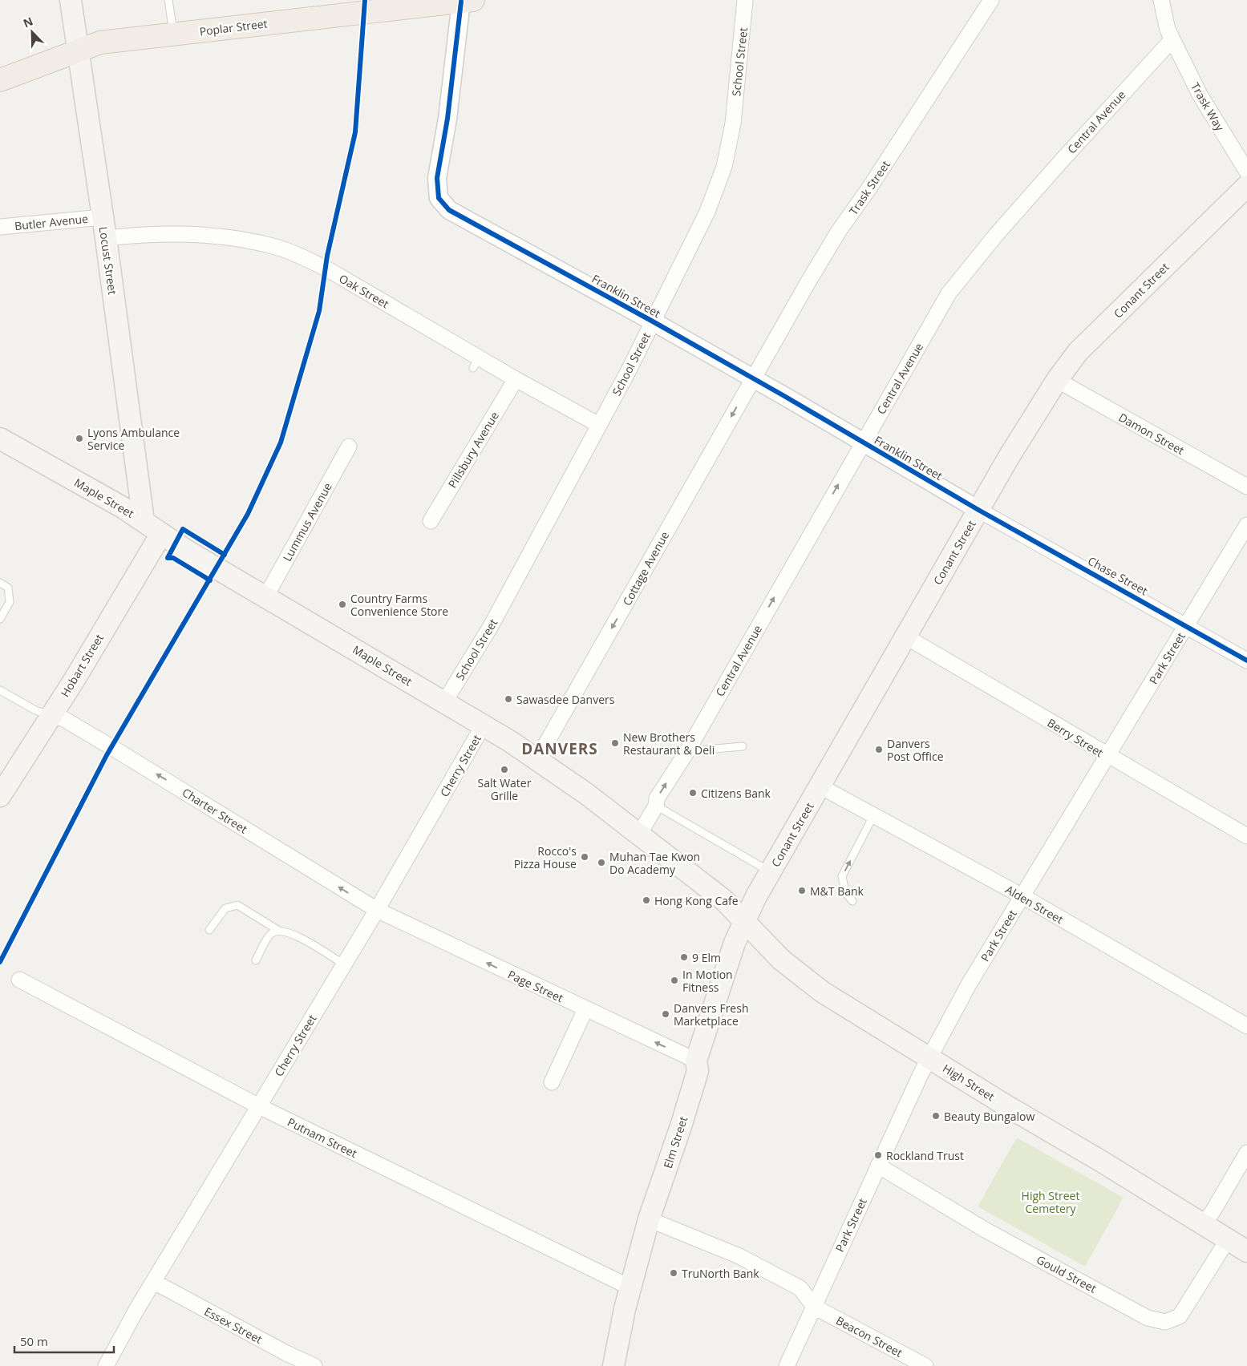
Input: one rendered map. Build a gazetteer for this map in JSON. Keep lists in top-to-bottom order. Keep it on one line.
{"streets":{"main road":["Poplar Street","Locust Street","Conant Street","Maple Street","Hobart Street","High Street","Elm Street"],"street":["School Street","Trask Way","Central Avenue","Trask Street","Butler Avenue","Oak Street","Franklin Street","Damon Street","Pillsbury Avenue","Lummus Avenue","Cottage Avenue","Chase Street","Park Street","Berry Street","Cherry Street","Charter Street","Alden Street","Page Street","Putnam Street","Gould Street","Essex Street","Beacon Street"]},"crossings":[["Poplar Street","Locust Street"],["Poplar Street","Franklin Street"],["School Street","Oak Street"],["School Street","Franklin Street"],["School Street","Maple Street"],["Trask Way","Central Avenue"],["Central Avenue","Franklin Street"],["Central Avenue","Maple Street"],["Trask Street","Franklin Street"],["Trask Street","Cottage Avenue"],["Butler Avenue","Locust Street"],["Locust Street","Oak Street"],["Locust Street","Maple Street"],["Conant Street","Franklin Street"],["Conant Street","Damon Street"],["Conant Street","Maple Street"],["Conant Street","Chase Street"],["Conant Street","Berry Street"],["Conant Street","Alden Street"],["Conant Street","High Street"],["Conant Street","Elm Street"],["Oak Street","Pillsbury Avenue"],["Franklin Street","Cottage Avenue"],["Franklin Street","Chase Street"],["Maple Street","Lummus Avenue"],["Maple Street","Cottage Avenue"],["Maple Street","Hobart Street"],["Maple Street","Cherry Street"],["Maple Street","High Street"],["Maple Street","Elm Street"],["Chase Street","Park Street"],["Park Street","Berry Street"],["Park Street","Alden Street"],["Park Street","High Street"],["Park Street","Gould Street"],["Park Street","Beacon Street"],["Hobart Street","Charter Street"],["Cherry Street","Charter Street"],["Cherry Street","Page Street"],["Cherry Street","Putnam Street"],["Cherry Street","Essex Street"],["Charter Street","Page Street"],["Page Street","Elm Street"],["High Street","Elm Street"],["High Street","Gould Street"],["Putnam Street","Elm Street"]],"one_way":["Central Avenue","Cottage Avenue","Charter Street","Page Street"],"districts":["DANVERS"],"parks":["High Street Cemetery"],"places":["Lyons Ambulance Service","Country Farms Convenience Store","Sawasdee Danvers","New Brothers Restaurant & Deli","Danvers Post Office","Salt Water Grille","Citizens Bank","Rocco's Pizza House","Muhan Tae Kwon Do Academy","M&T Bank","Hong Kong Cafe","9 Elm","In Motion Fitness","Danvers Fresh Marketplace","Beauty Bungalow","Rockland Trust","TruNorth Bank"],"scale_bar":"50 m","north":"top left"}
